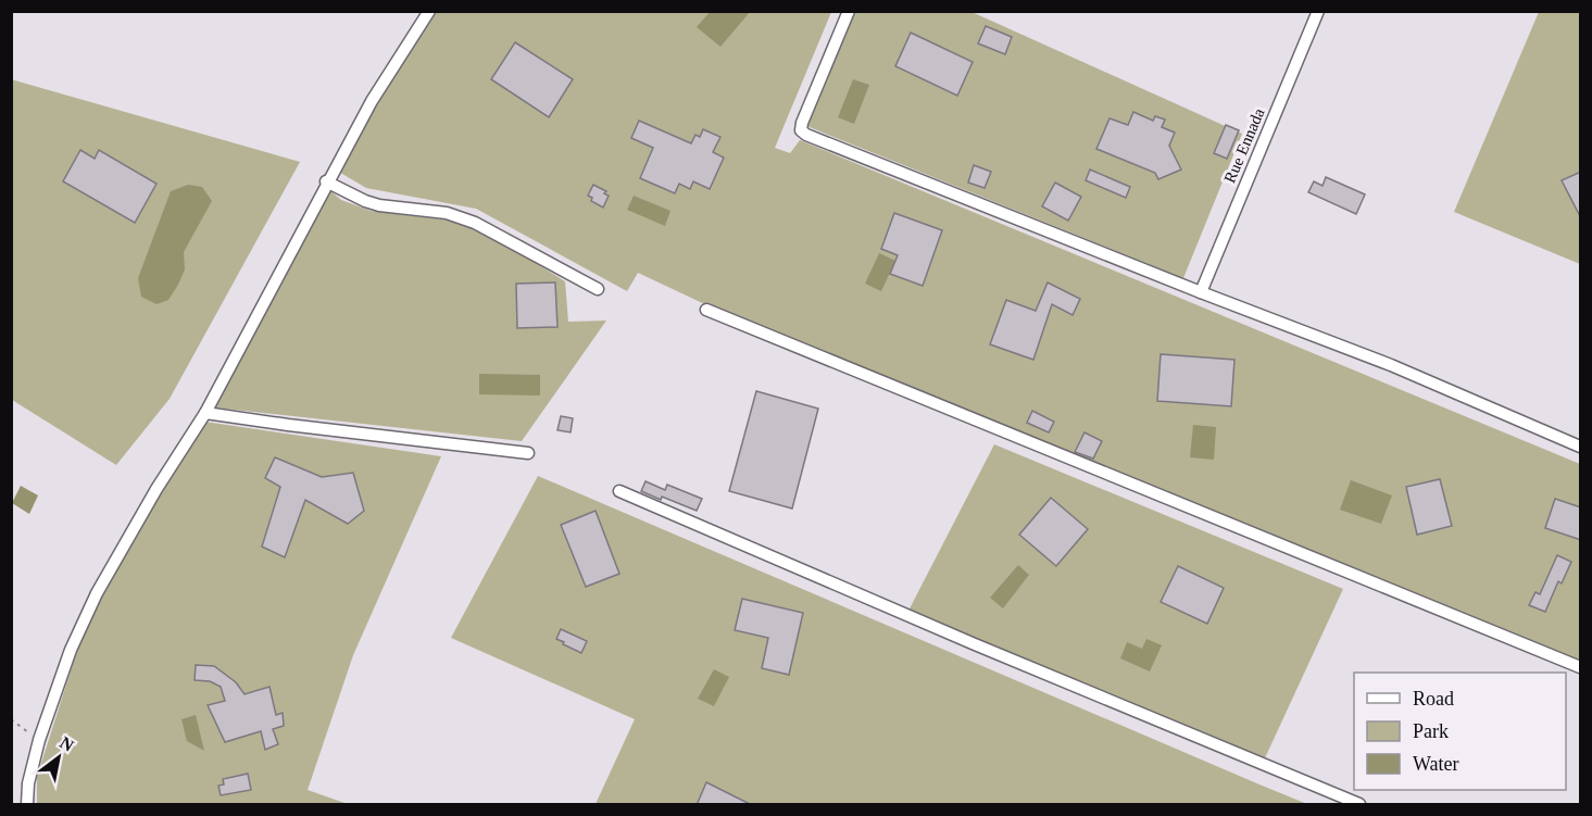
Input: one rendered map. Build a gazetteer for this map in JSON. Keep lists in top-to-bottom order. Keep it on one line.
{"streets":{"street":["Rue Ennada"]},"legend":["Road","Park","Water"],"north":"top right"}
